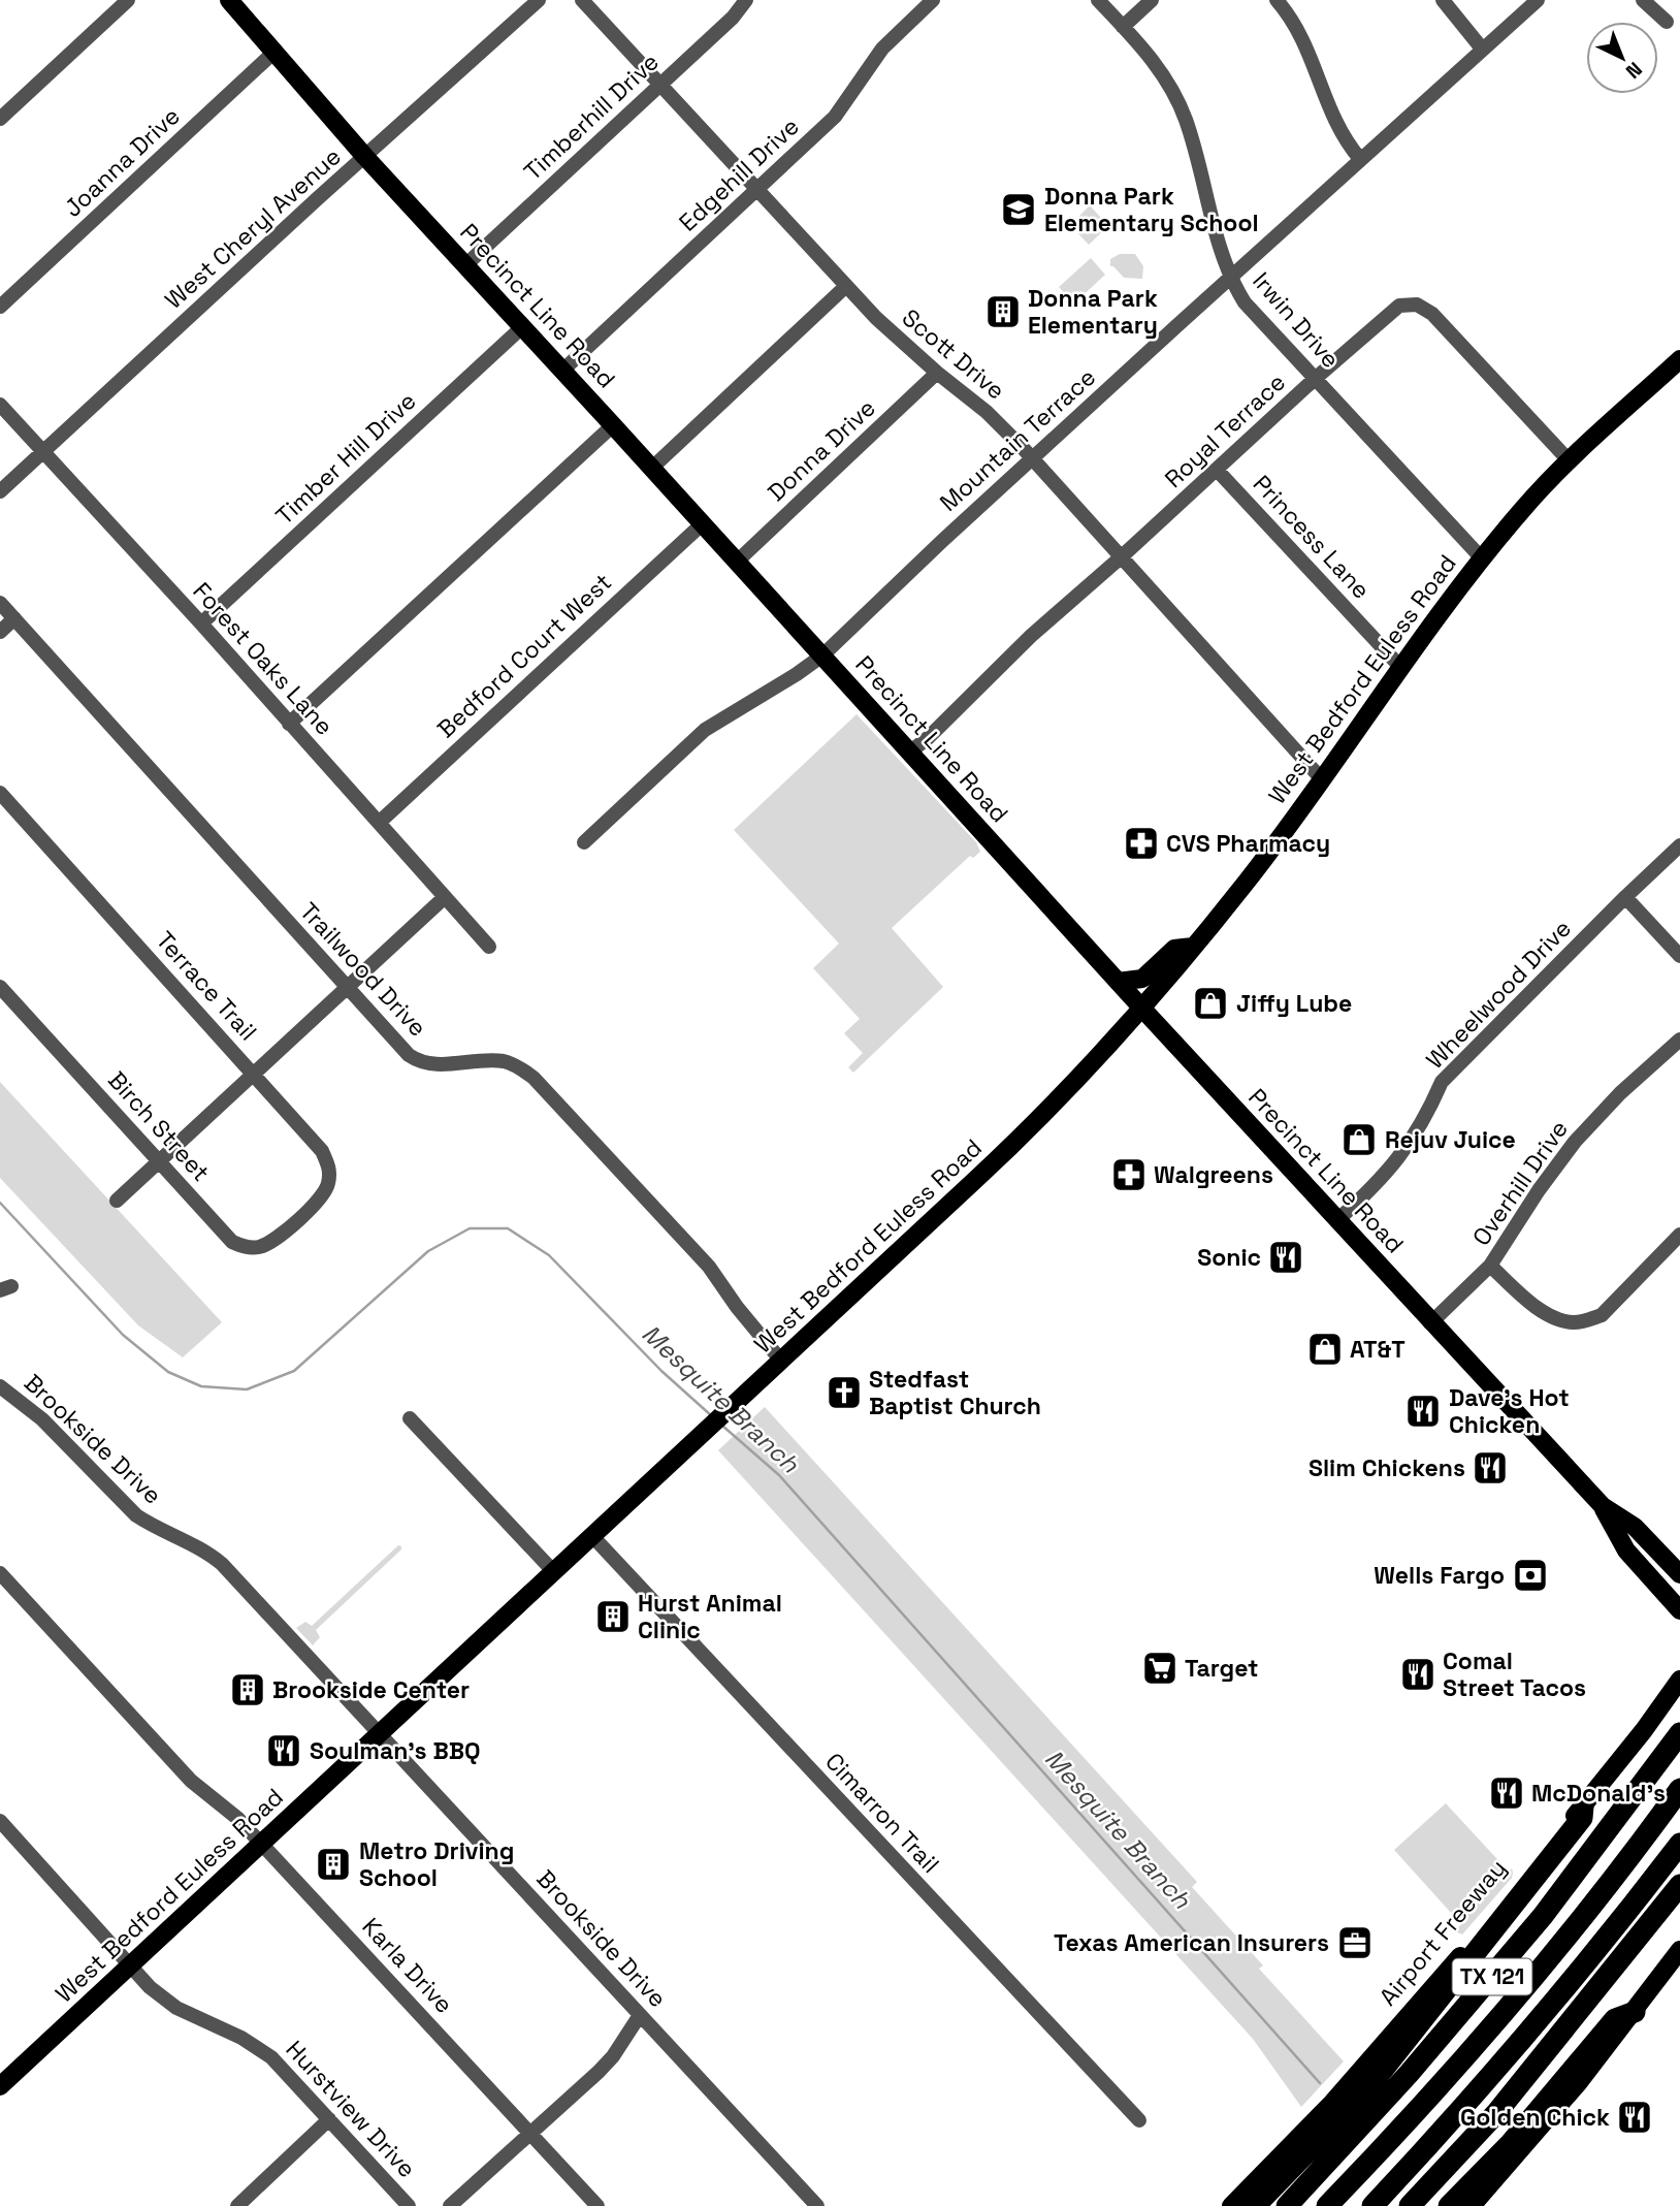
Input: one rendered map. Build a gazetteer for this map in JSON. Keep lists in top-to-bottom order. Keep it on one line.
{"streets":{"highway":["TX 121"],"main road":["Precinct Line Road","West Bedford Euless Road","Airport Freeway"],"street":["Timberhill Drive","Joanna Drive","Edgehill Drive","West Cheryl Avenue","Irwin Drive","Scott Drive","Royal Terrace","Mountain Terrace","Donna Drive","Timber Hill Drive","Princess Lane","Bedford Court West","Forest Oaks Lane","Trailwood Drive","Terrace Trail","Wheelwood Drive","Birch Street","Overhill Drive","Brookside Drive","Cimarron Trail","Karla Drive","Hurstview Drive"]},"crossings":[["Timberhill Drive","Precinct Line Road"],["Timberhill Drive","Scott Drive"],["Joanna Drive","Precinct Line Road"],["Edgehill Drive","Precinct Line Road"],["Edgehill Drive","Scott Drive"],["West Cheryl Avenue","Precinct Line Road"],["West Cheryl Avenue","Forest Oaks Lane"],["Precinct Line Road","Royal Terrace"],["Precinct Line Road","Mountain Terrace"],["Precinct Line Road","Donna Drive"],["Precinct Line Road","Timber Hill Drive"],["Precinct Line Road","Bedford Court West"],["Precinct Line Road","West Bedford Euless Road"],["Precinct Line Road","Wheelwood Drive"],["Precinct Line Road","Overhill Drive"],["Irwin Drive","Royal Terrace"],["Irwin Drive","Mountain Terrace"],["Irwin Drive","West Bedford Euless Road"],["Scott Drive","Royal Terrace"],["Scott Drive","Mountain Terrace"],["Scott Drive","Donna Drive"],["Scott Drive","West Bedford Euless Road"],["Royal Terrace","Princess Lane"],["Royal Terrace","West Bedford Euless Road"],["Timber Hill Drive","Forest Oaks Lane"],["Princess Lane","West Bedford Euless Road"],["Bedford Court West","Forest Oaks Lane"],["West Bedford Euless Road","Trailwood Drive"],["West Bedford Euless Road","Brookside Drive"],["West Bedford Euless Road","Cimarron Trail"],["West Bedford Euless Road","Karla Drive"],["West Bedford Euless Road","Hurstview Drive"],["Terrace Trail","Birch Street"]],"water":["Mesquite Branch"],"places":{"school or university":["Donna Park Elementary School"],"building":["Donna Park Elementary","Hurst Animal Clinic","Brookside Center","Metro Driving School"],"pharmacy":["CVS Pharmacy","Walgreens"],"shop":["Jiffy Lube","Rejuv Juice","AT&T"],"restaurant":["Sonic","Dave's Hot Chicken","Slim Chickens","Comal Street Tacos","Soulman's BBQ","McDonald's","Golden Chick"],"church":["Stedfast Baptist Church"],"bank":["Wells Fargo"],"supermarket":["Target"],"office":["Texas American Insurers"]},"north":"bottom right"}
